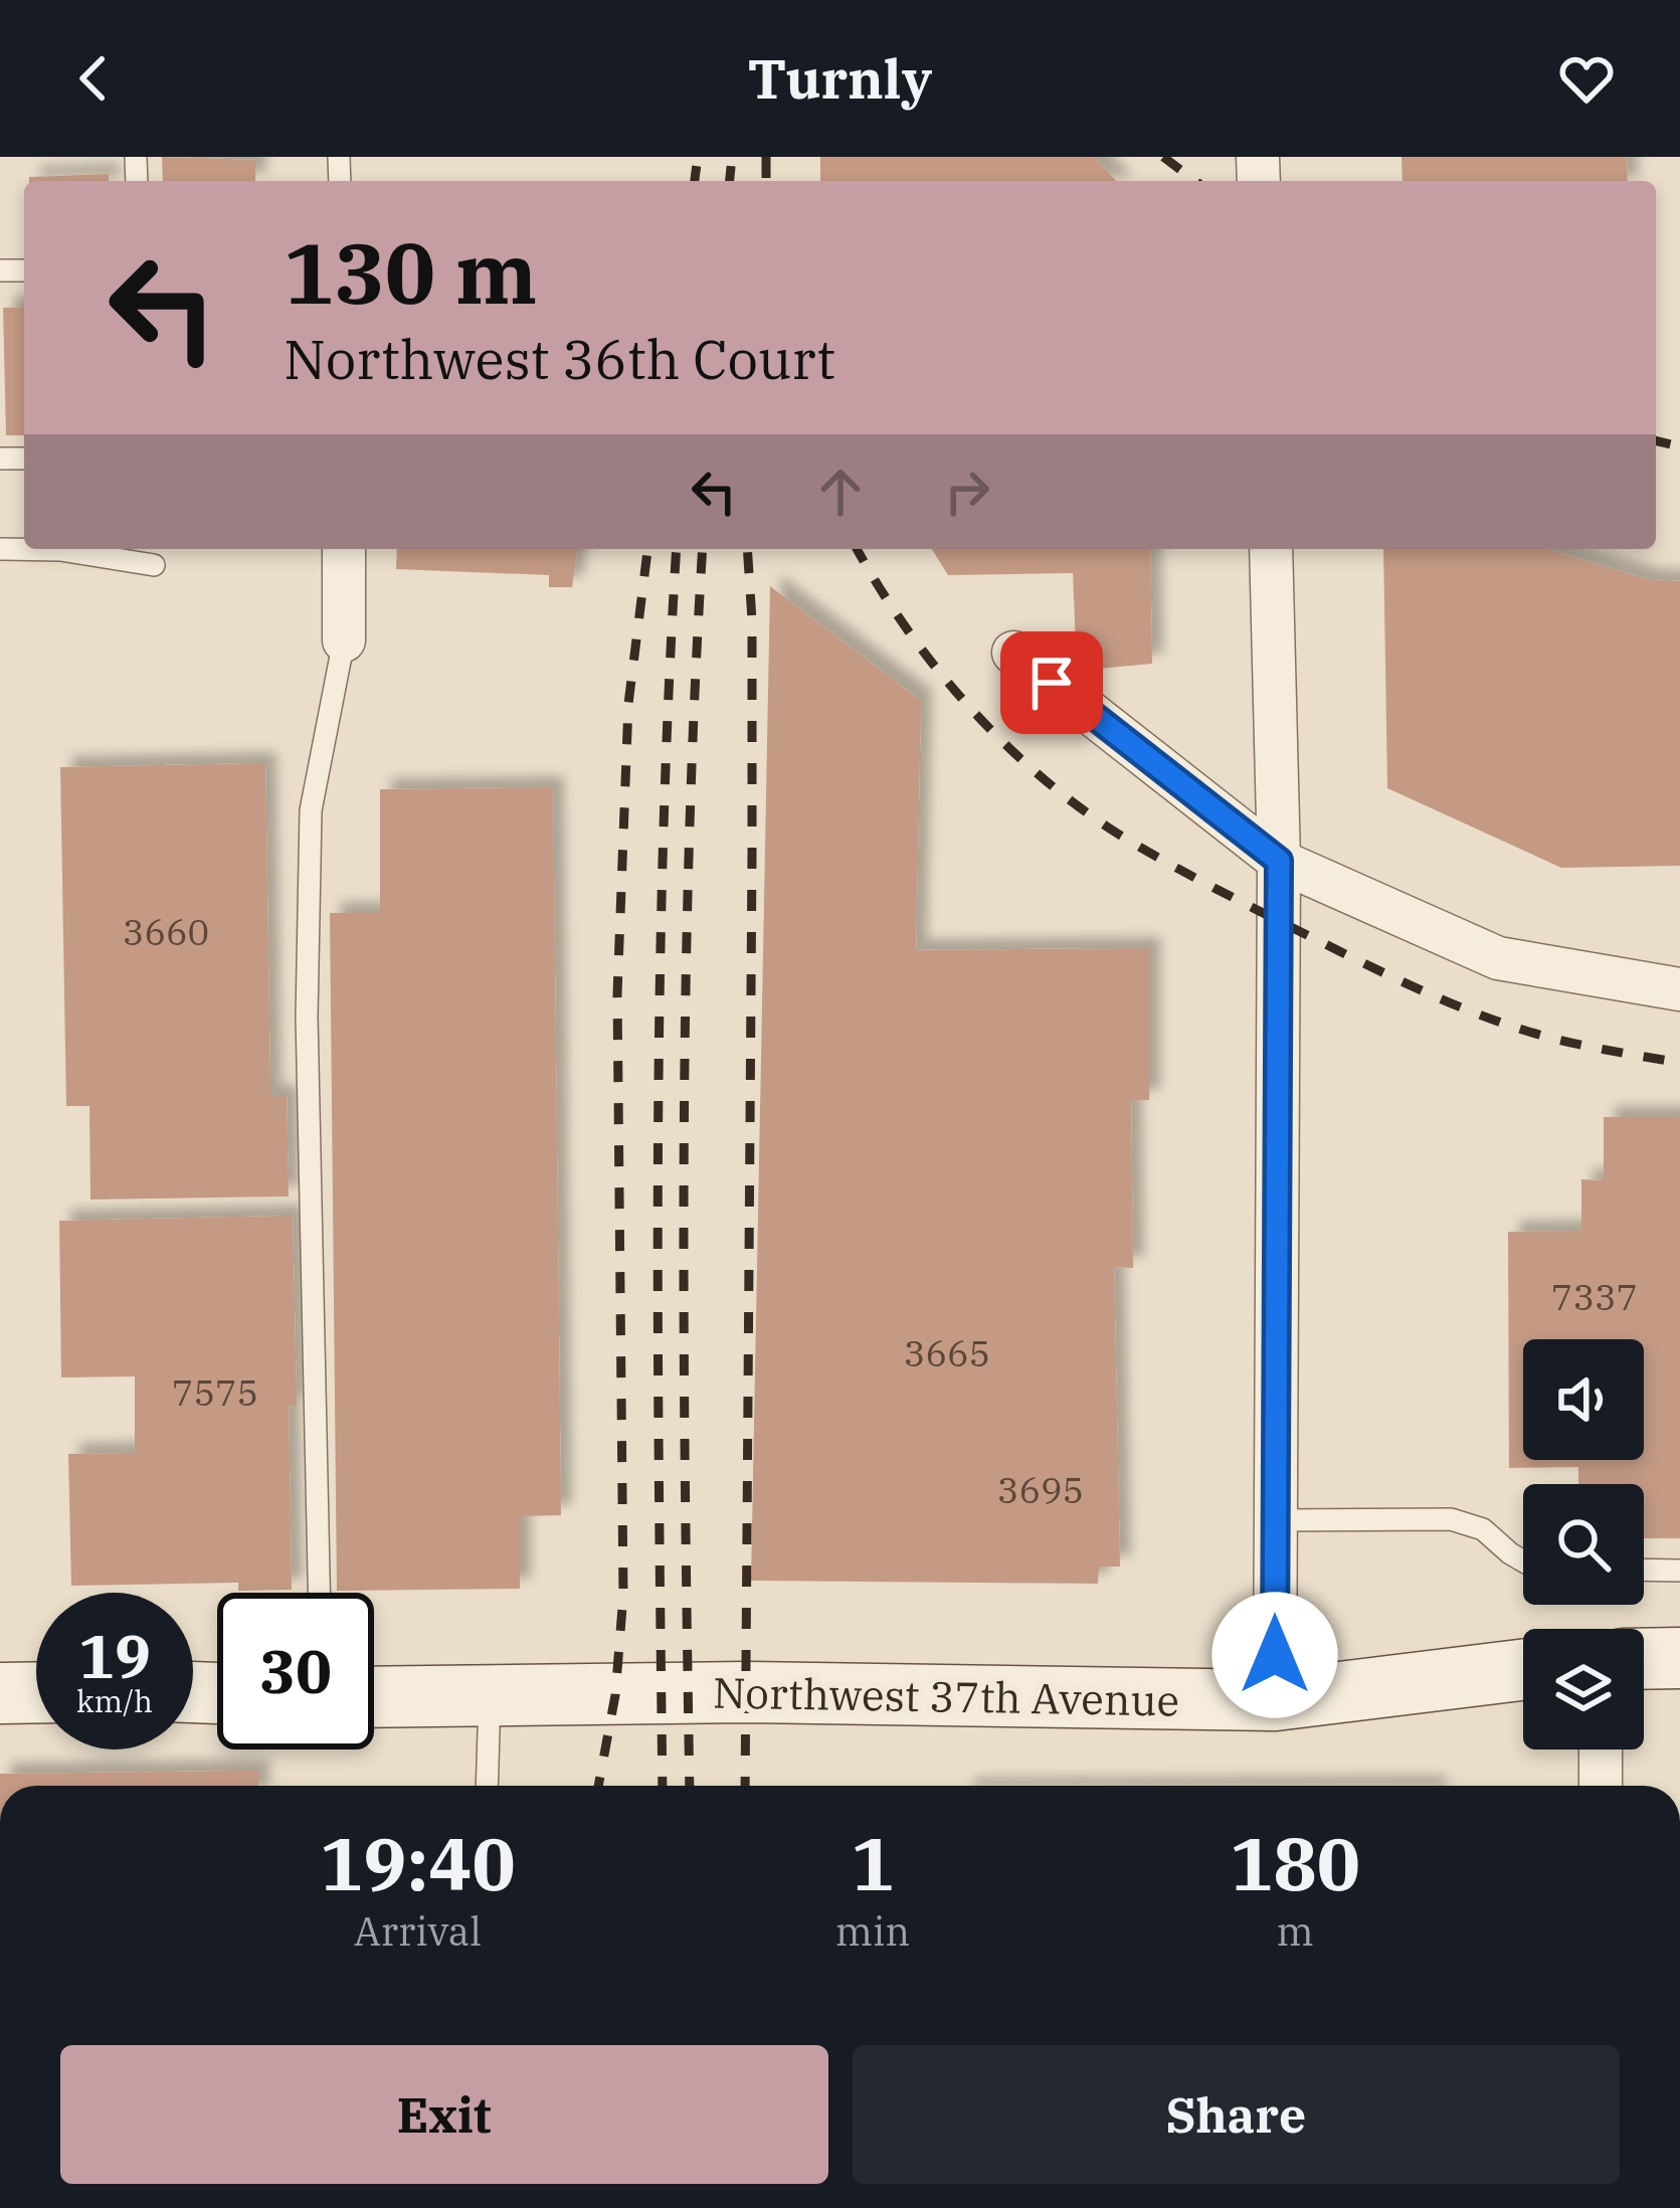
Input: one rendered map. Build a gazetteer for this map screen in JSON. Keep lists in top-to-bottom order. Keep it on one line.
{"streets":{"street":["Northwest 37th Avenue"]},"house_numbers":["3660","7337","3665","7575","3695"],"page":{"header":"Turnly","turn":["130 m","Northwest 36th Court"],"speed":"19 km/h","limit":"30","eta":["19:40","Arrival","1","min","180","m"],"buttons":["Exit","Share"]}}
